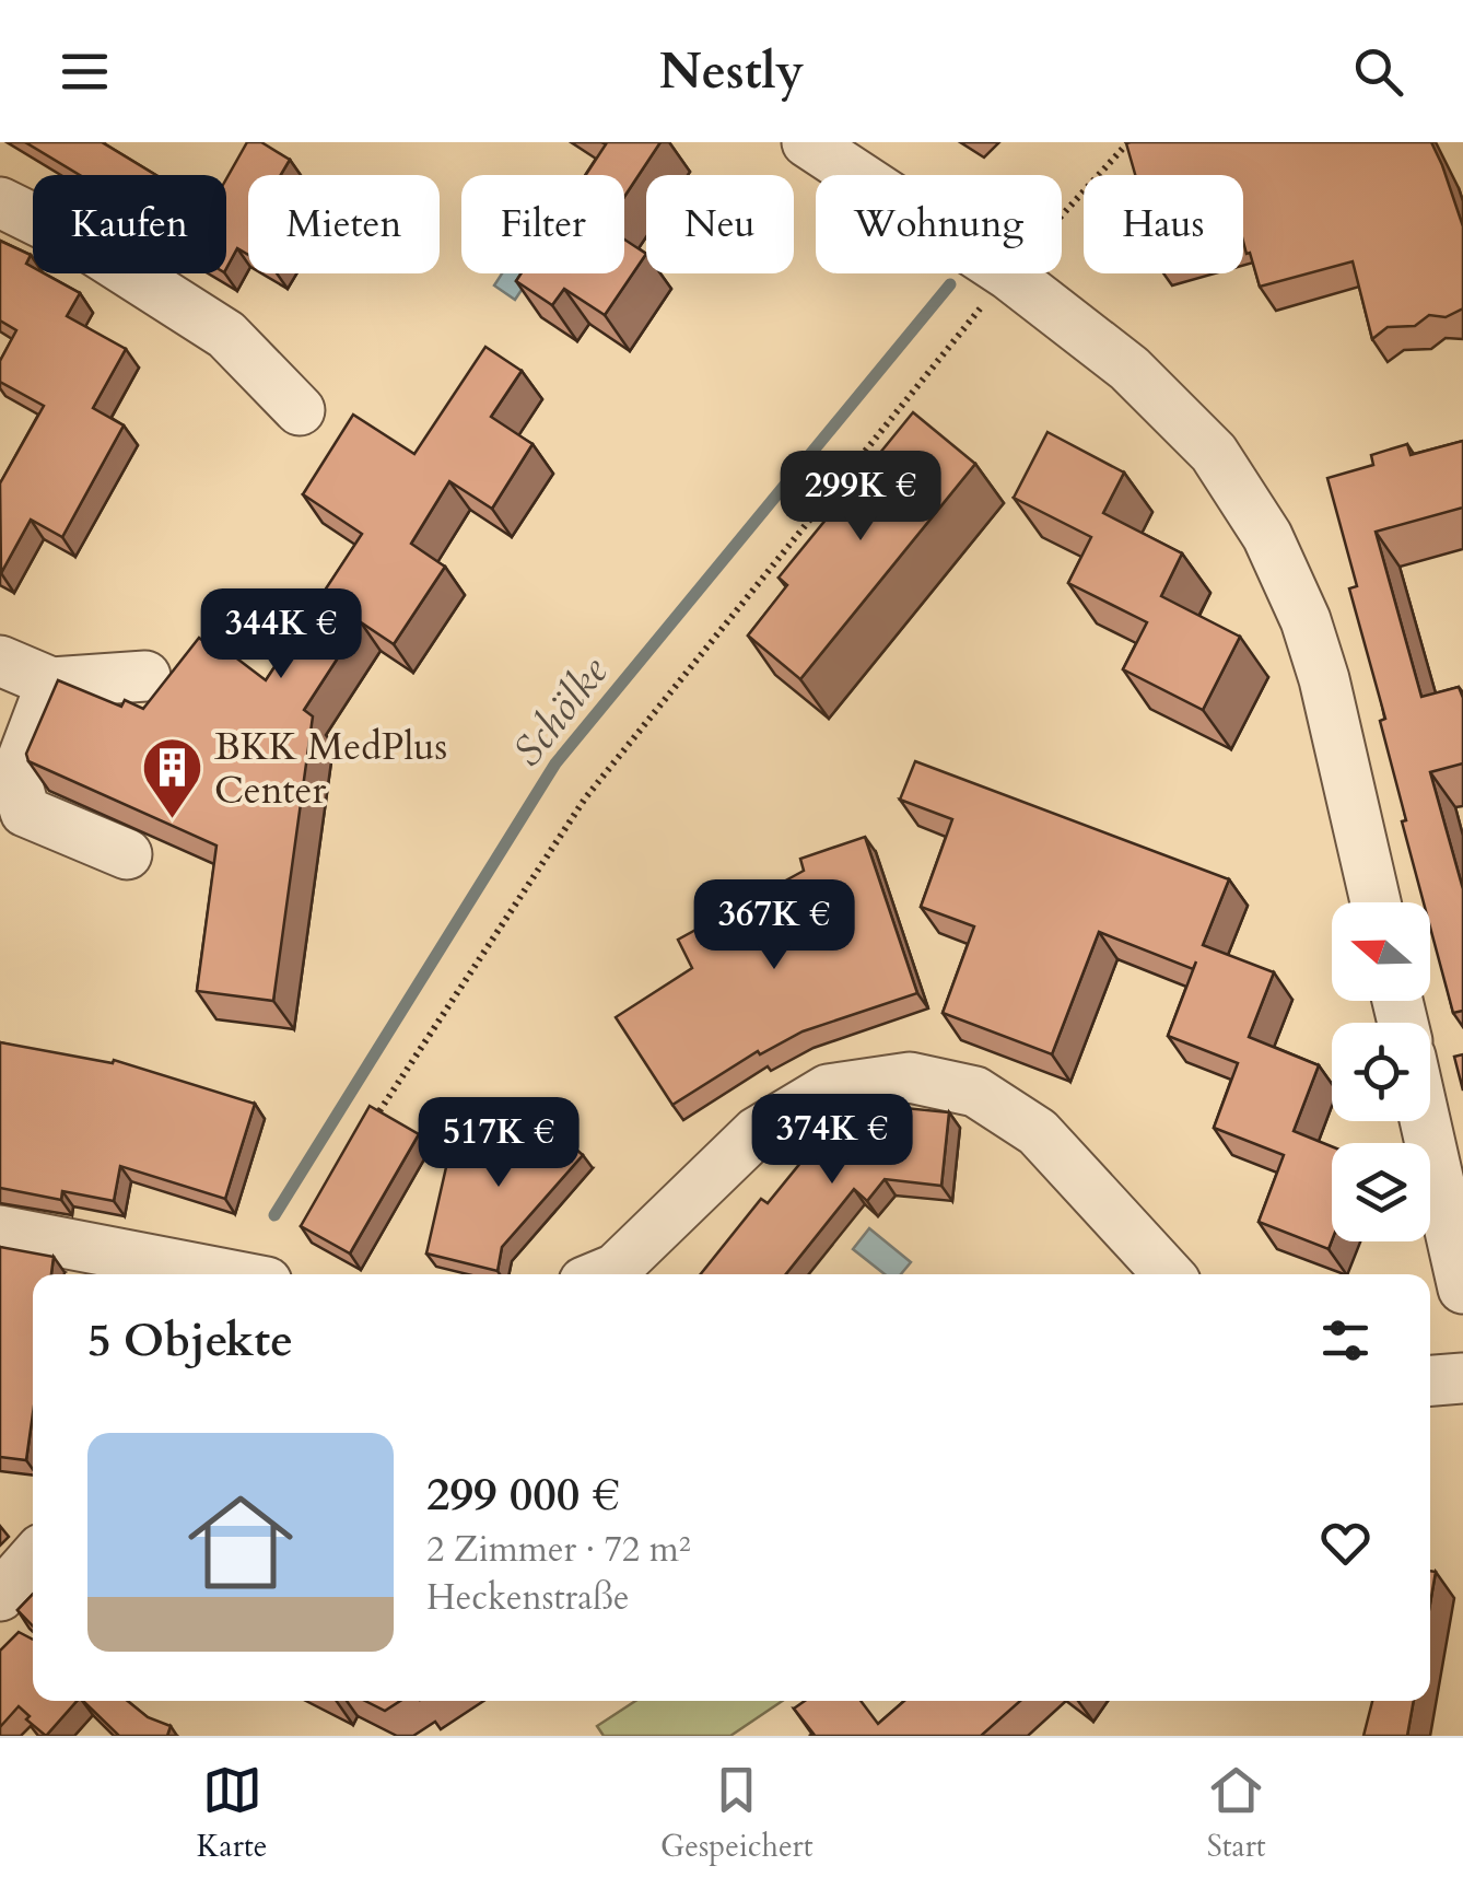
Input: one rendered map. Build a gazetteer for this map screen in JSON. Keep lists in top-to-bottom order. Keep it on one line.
{"water":["Schölke"],"places":{"building":["BKK MedPlus Center"]},"north":"left","page":{"header":"Nestly","chip":["Kaufen","Mieten","Filter","Neu","Wohnung","Haus"],"price":["299K €","344K €","367K €","374K €","517K €"],"heading":"5 Objekte","list":[{"name":"299 000 €","note":"2 Zimmer · 72 m² · Heckenstraße"}],"tabs":["Karte","Gespeichert","Start"]}}
